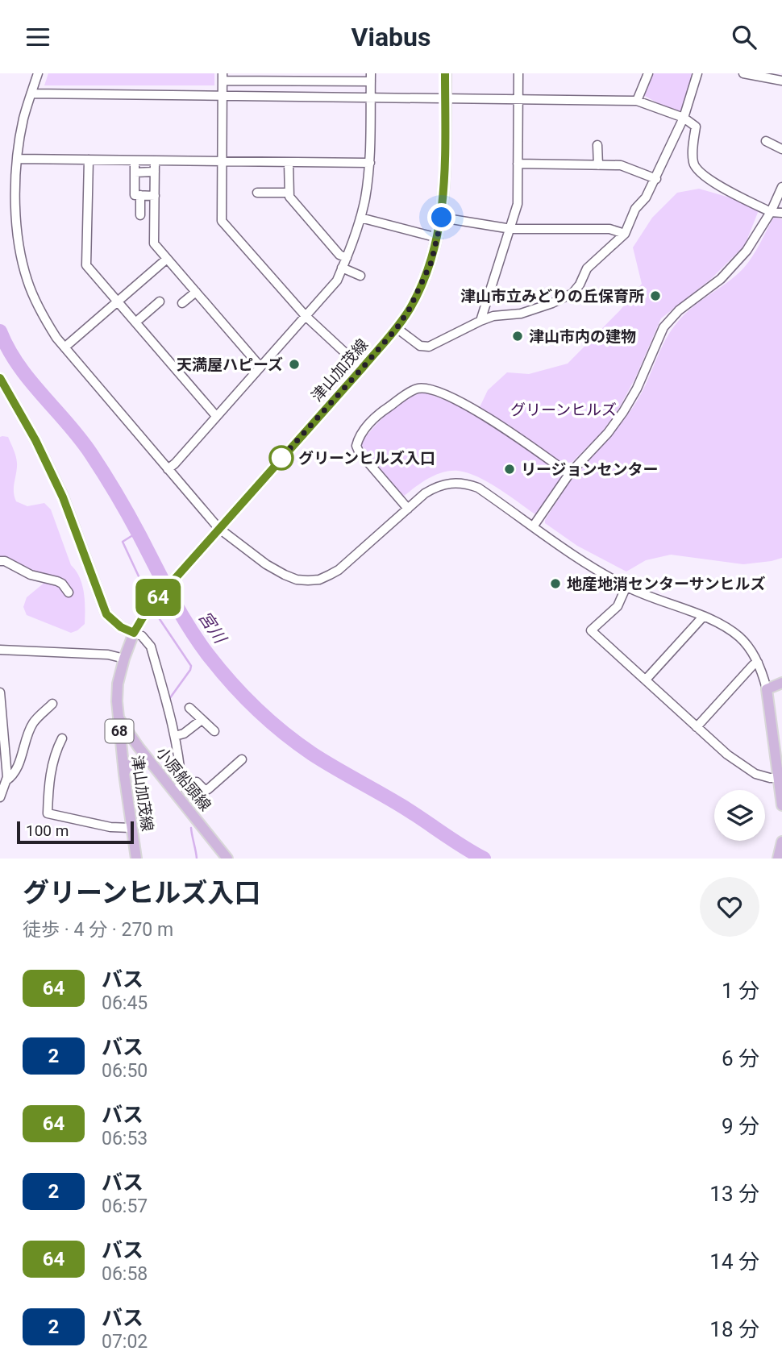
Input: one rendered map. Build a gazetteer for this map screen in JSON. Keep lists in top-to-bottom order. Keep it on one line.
{"streets":{"main road":["津山加茂線","68","小原船頭線"]},"crossings":[["津山加茂線","小原船頭線"]],"water":["宮川"],"parks":["グリーンヒルズ"],"places":["津山市立みどりの丘保育所","津山市内の建物","天満屋ハピーズ","グリーンヒルズ入口","リージョンセンター","地産地消センターサンヒルズ"],"lines":["bus line 64"],"scale_bar":"100 m","page":{"header":"Viabus","on_map":"64","scale":"100 m","heading":["グリーンヒルズ入口","徒歩 · 4 分 · 270 m"],"list":[{"mark":"64","name":"バス","note":"06:45","value":"1 分"},{"mark":"2","name":"バス","note":"06:50","value":"6 分"},{"mark":"64","name":"バス","note":"06:53","value":"9 分"},{"mark":"2","name":"バス","note":"06:57","value":"13 分"},{"mark":"64","name":"バス","note":"06:58","value":"14 分"},{"mark":"2","name":"バス","note":"07:02","value":"18 分"}]}}
